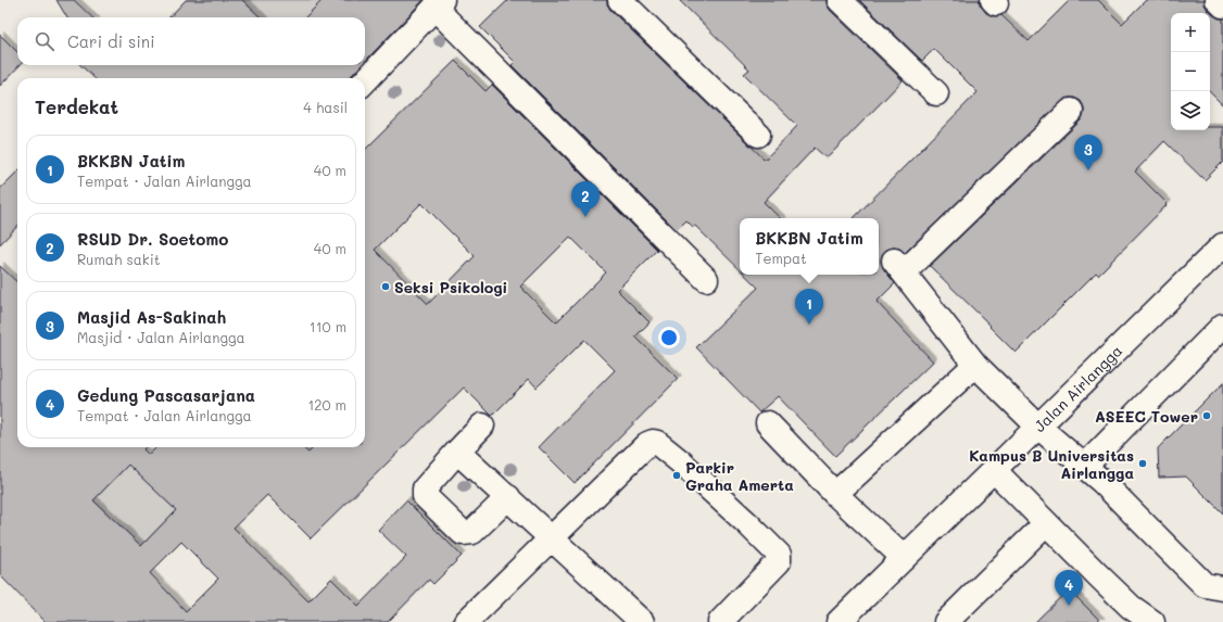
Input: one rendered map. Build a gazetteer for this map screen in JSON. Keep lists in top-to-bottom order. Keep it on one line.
{"streets":{"main road":["Jalan Airlangga"]},"places":["Seksi Psikologi","ASEEC Tower","Kampus B Universitas Airlangga","Parkir Graha Amerta"],"page":{"map_buttons":["+","−"],"search":"Cari di sini","heading":["Terdekat","4 hasil"],"pins":["3","2","1","4"],"list":[{"mark":"1","name":"BKKBN Jatim","note":"Tempat · Jalan Airlangga","value":"40 m"},{"mark":"2","name":"RSUD Dr. Soetomo","note":"Rumah sakit","value":"40 m"},{"mark":"3","name":"Masjid As-Sakinah","note":"Masjid · Jalan Airlangga","value":"110 m"},{"mark":"4","name":"Gedung Pascasarjana","note":"Tempat · Jalan Airlangga","value":"120 m"}],"popup":["BKKBN Jatim","Tempat"]}}
